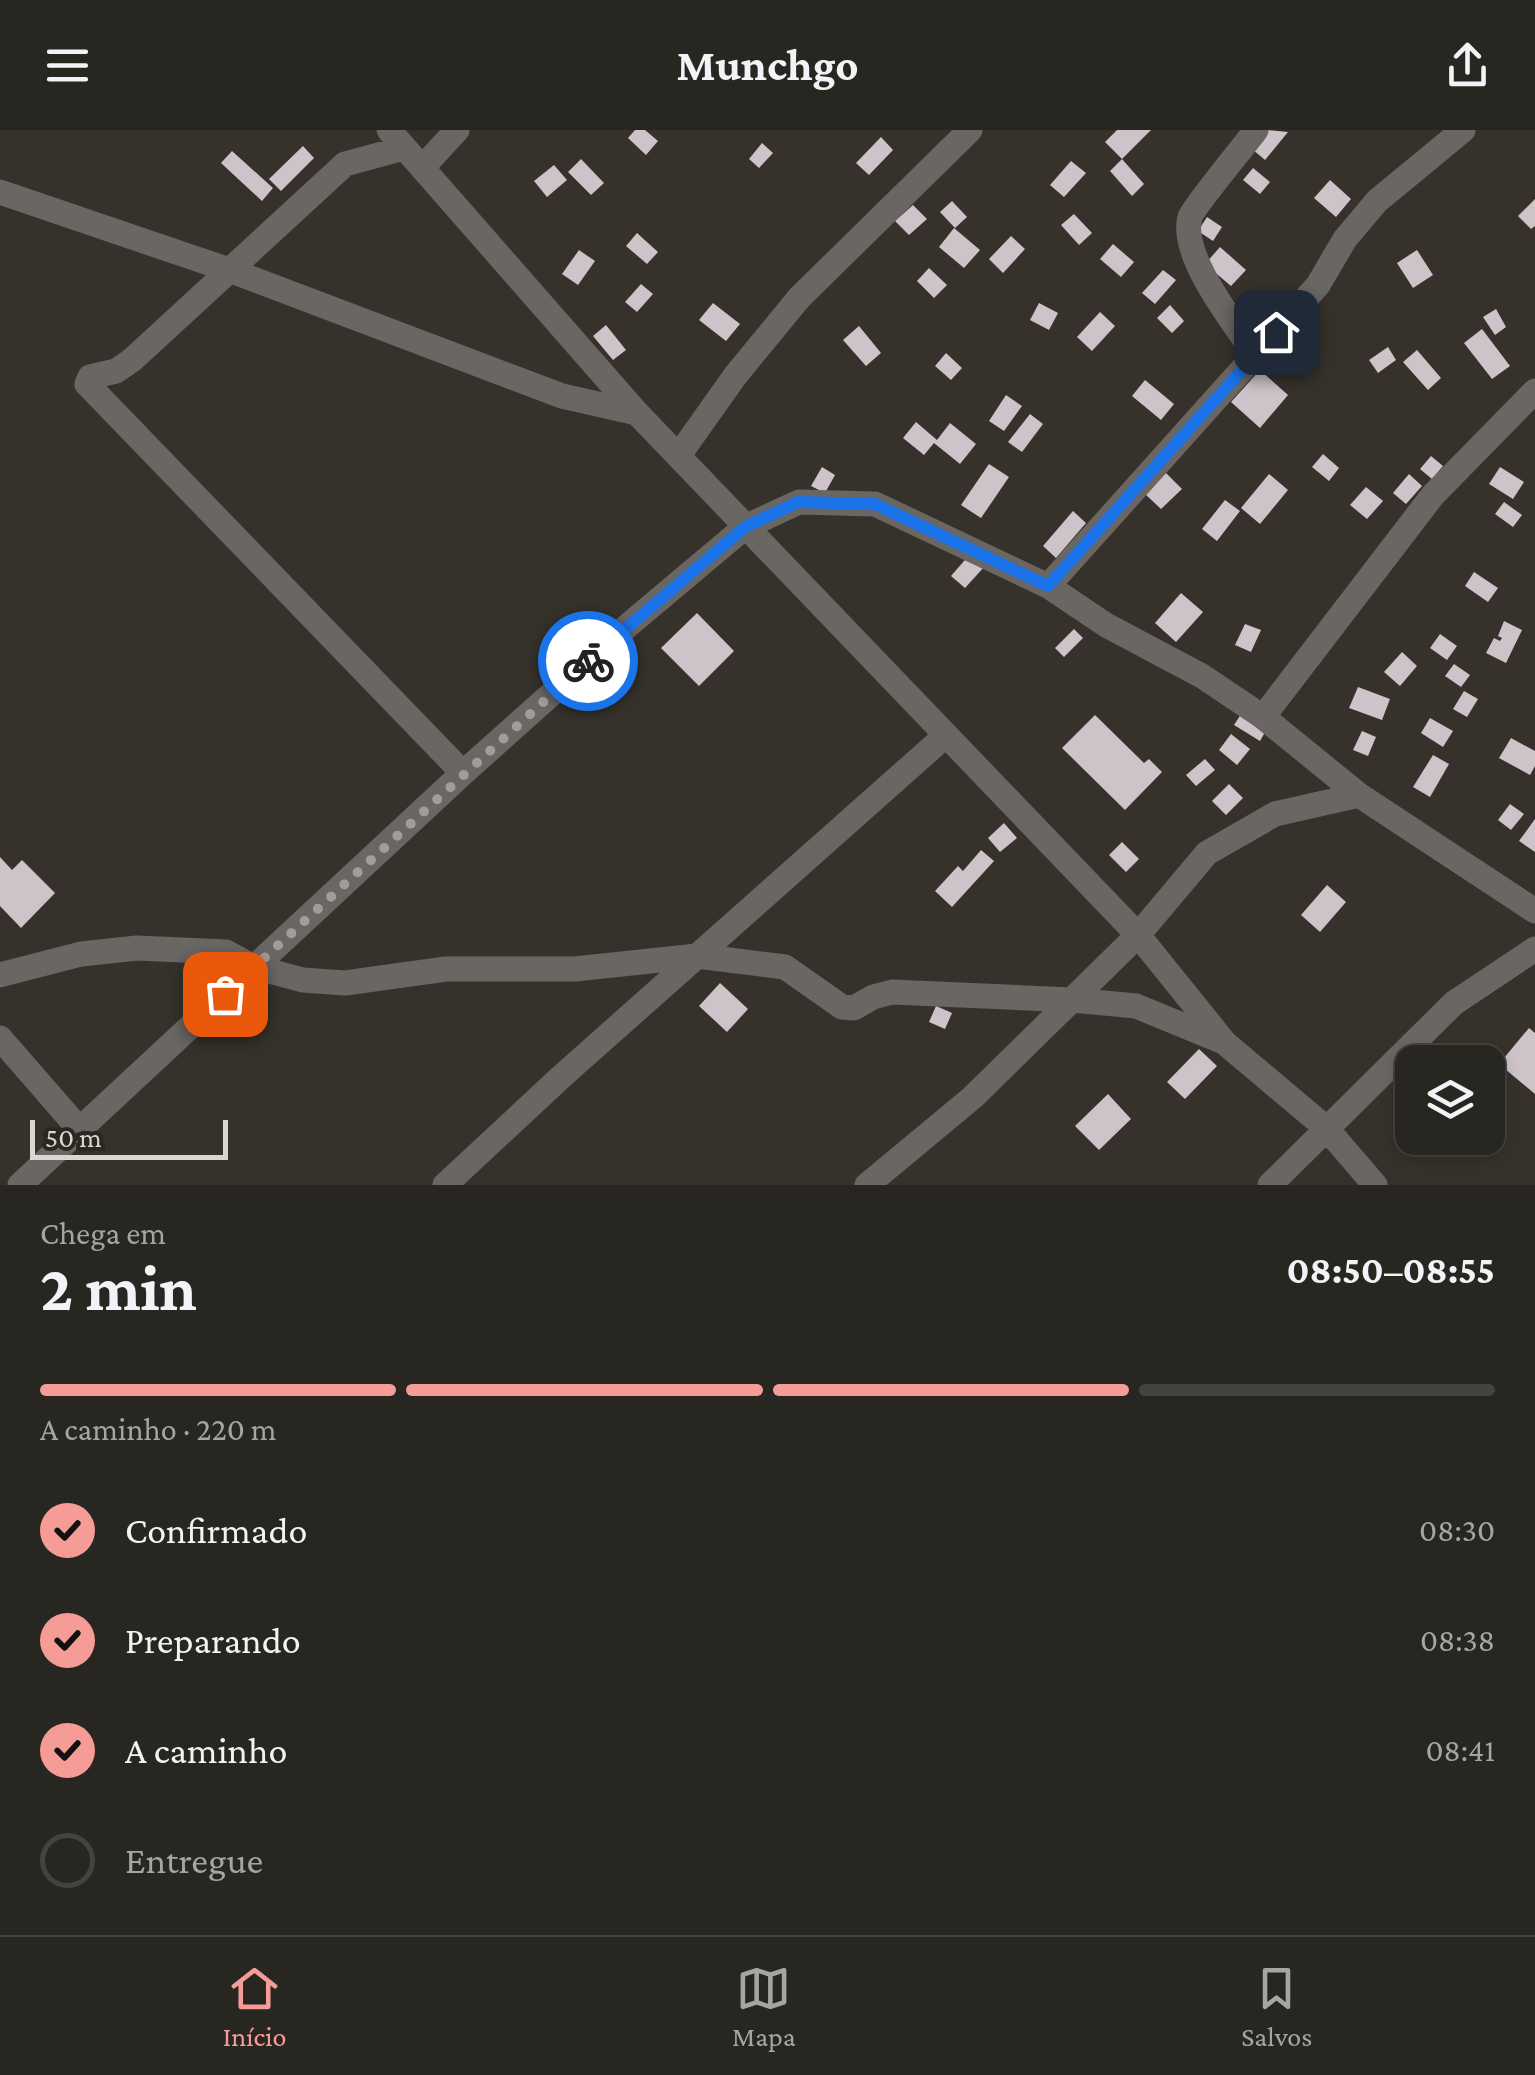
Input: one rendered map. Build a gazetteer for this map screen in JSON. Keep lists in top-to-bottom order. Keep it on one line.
{"scale_bar":"50 m","page":{"header":"Munchgo","scale":"50 m","heading":["2 min","Chega em","08:50–08:55"],"bar":"A caminho · 220 m","list":[["Confirmado","08:30"],["Preparando","08:38"],["A caminho","08:41"],"Entregue"],"tabs":["Início","Mapa","Salvos"]}}
